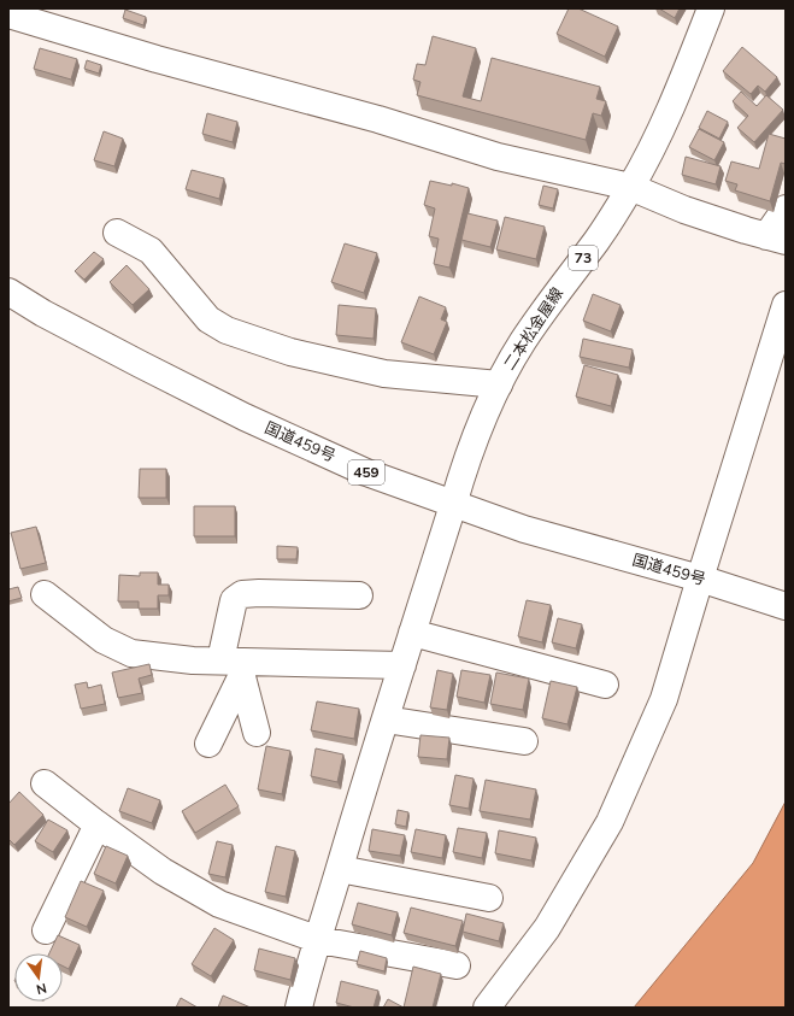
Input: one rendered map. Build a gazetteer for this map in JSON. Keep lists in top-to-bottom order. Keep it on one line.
{"streets":{"main road":["73","二本松金屋線","国道459号","459"]},"crossings":[["二本松金屋線","国道459号"]],"north":"bottom"}
